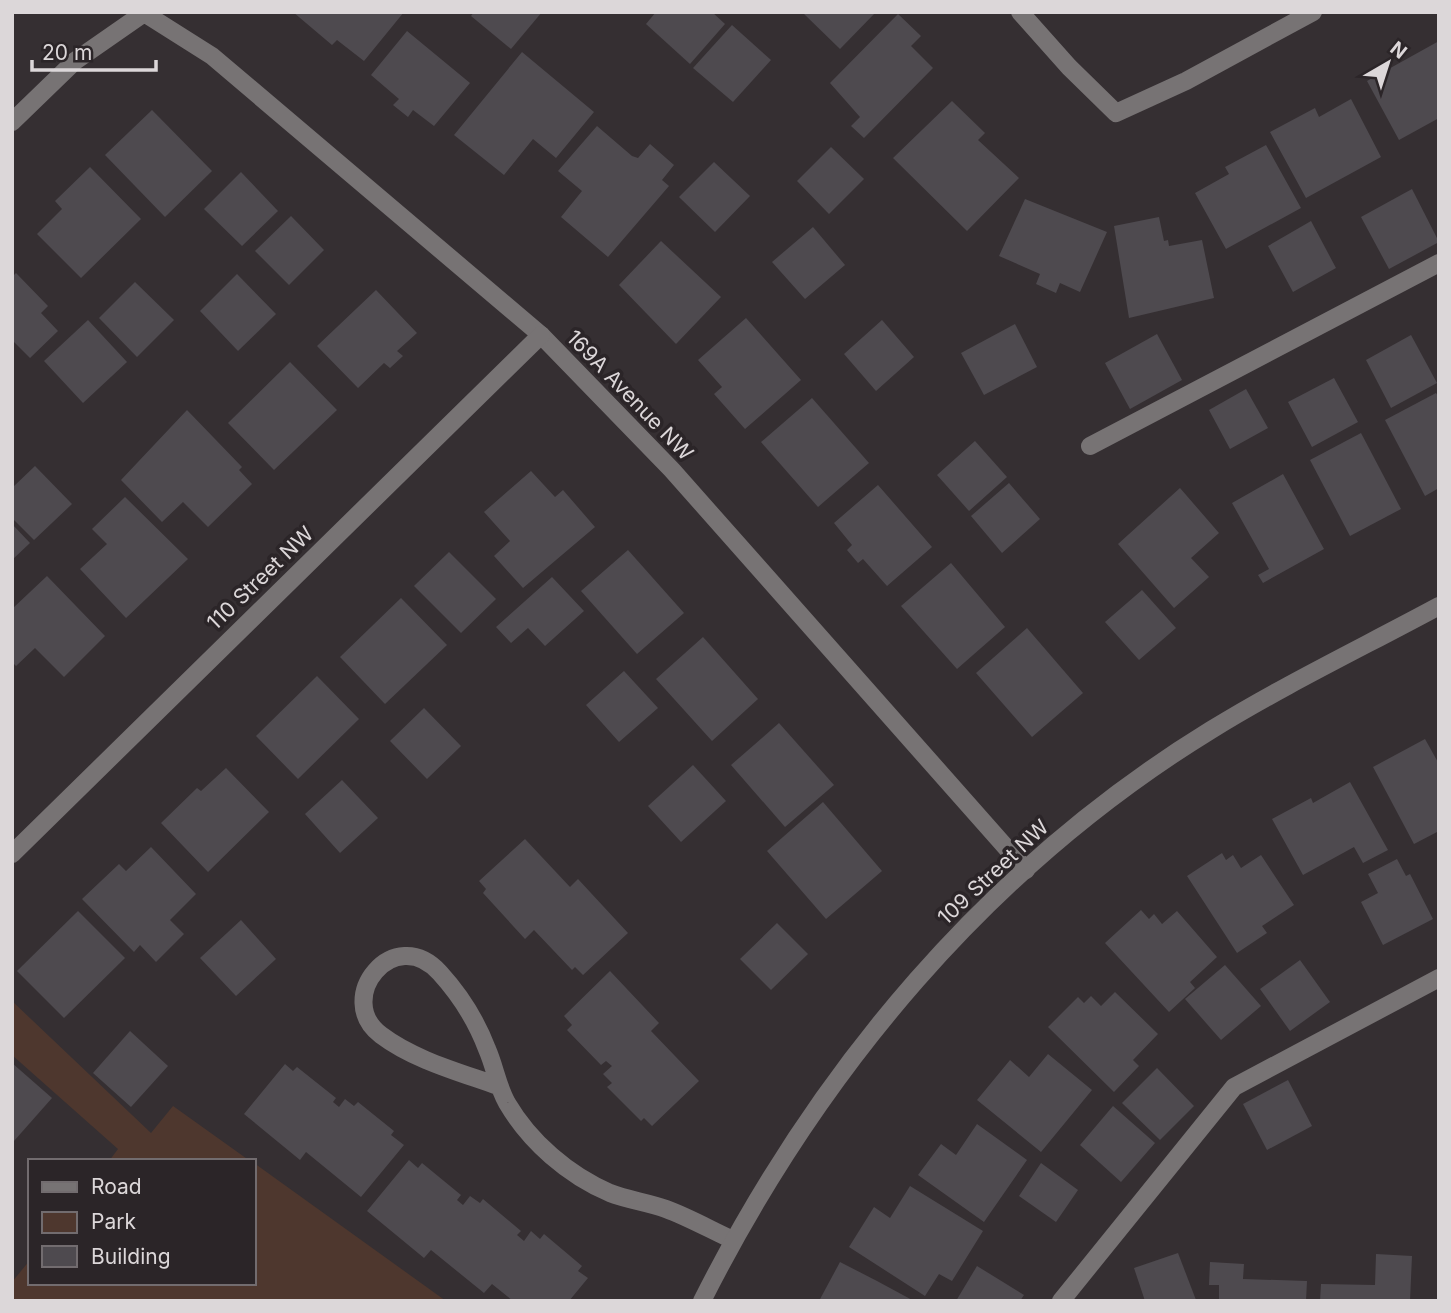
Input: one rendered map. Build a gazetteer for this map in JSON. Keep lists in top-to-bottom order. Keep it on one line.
{"streets":{"street":["169A Avenue NW","110 Street NW","109 Street NW"]},"crossings":[["169A Avenue NW","110 Street NW"],["169A Avenue NW","109 Street NW"]],"legend":["Road","Park","Building"],"scale_bar":"20 m","north":"top right"}
